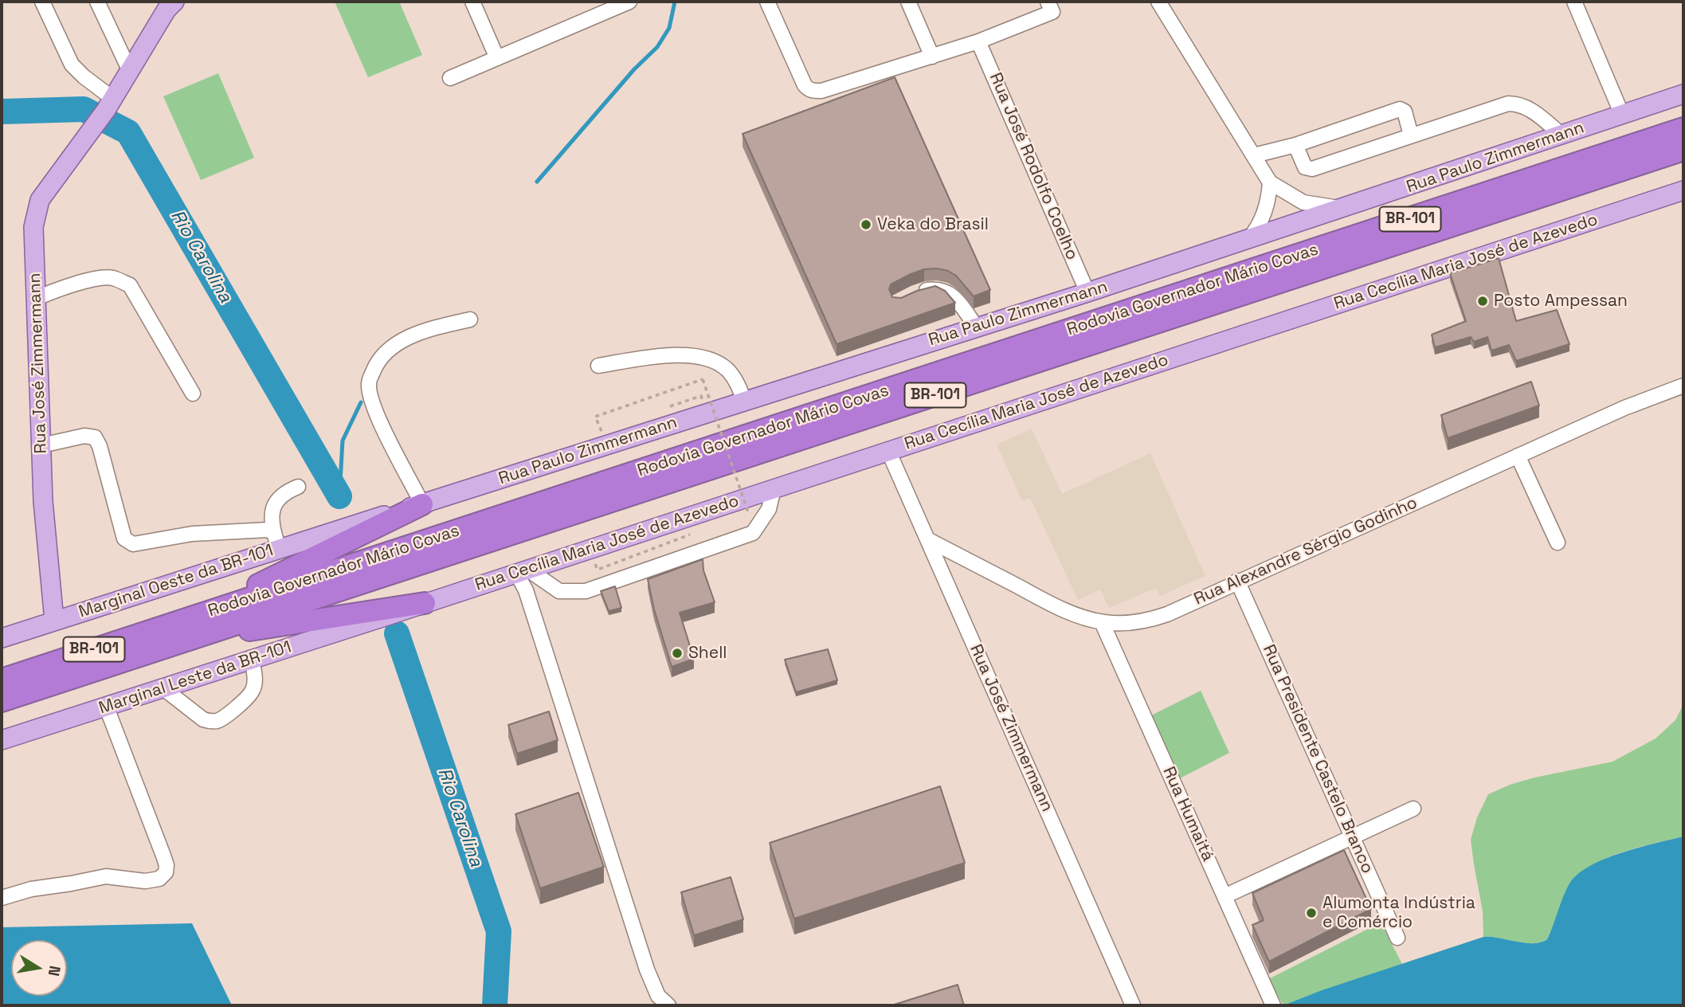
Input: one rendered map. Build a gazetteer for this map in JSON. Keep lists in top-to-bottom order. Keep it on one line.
{"streets":{"highway":["BR-101","Rodovia Governador Mário Covas"],"main road":["Rua Paulo Zimmermann","Rua Cecília Maria José de Azevedo","Rua José Zimmermann","Marginal Oeste da BR-101","Marginal Leste da BR-101"],"street":["Rua José Rodolfo Coelho","Rua Alexandre Sérgio Godinho","Rua Presidente Castelo Branco","Rua Humaitá"]},"crossings":[["Rua Paulo Zimmermann","Rua José Rodolfo Coelho"],["Rua Paulo Zimmermann","Marginal Oeste da BR-101"],["Rua Cecília Maria José de Azevedo","Rua José Zimmermann"],["Rua Cecília Maria José de Azevedo","Marginal Leste da BR-101"],["Rua José Zimmermann","Rua Alexandre Sérgio Godinho"],["Rua José Zimmermann","Marginal Oeste da BR-101"],["Rua Alexandre Sérgio Godinho","Rua Presidente Castelo Branco"],["Rua Alexandre Sérgio Godinho","Rua Humaitá"]],"water":["Rio Carolina"],"places":["Veka do Brasil","Posto Ampessan","Shell","Alumonta Indústria e Comércio"],"north":"right"}
